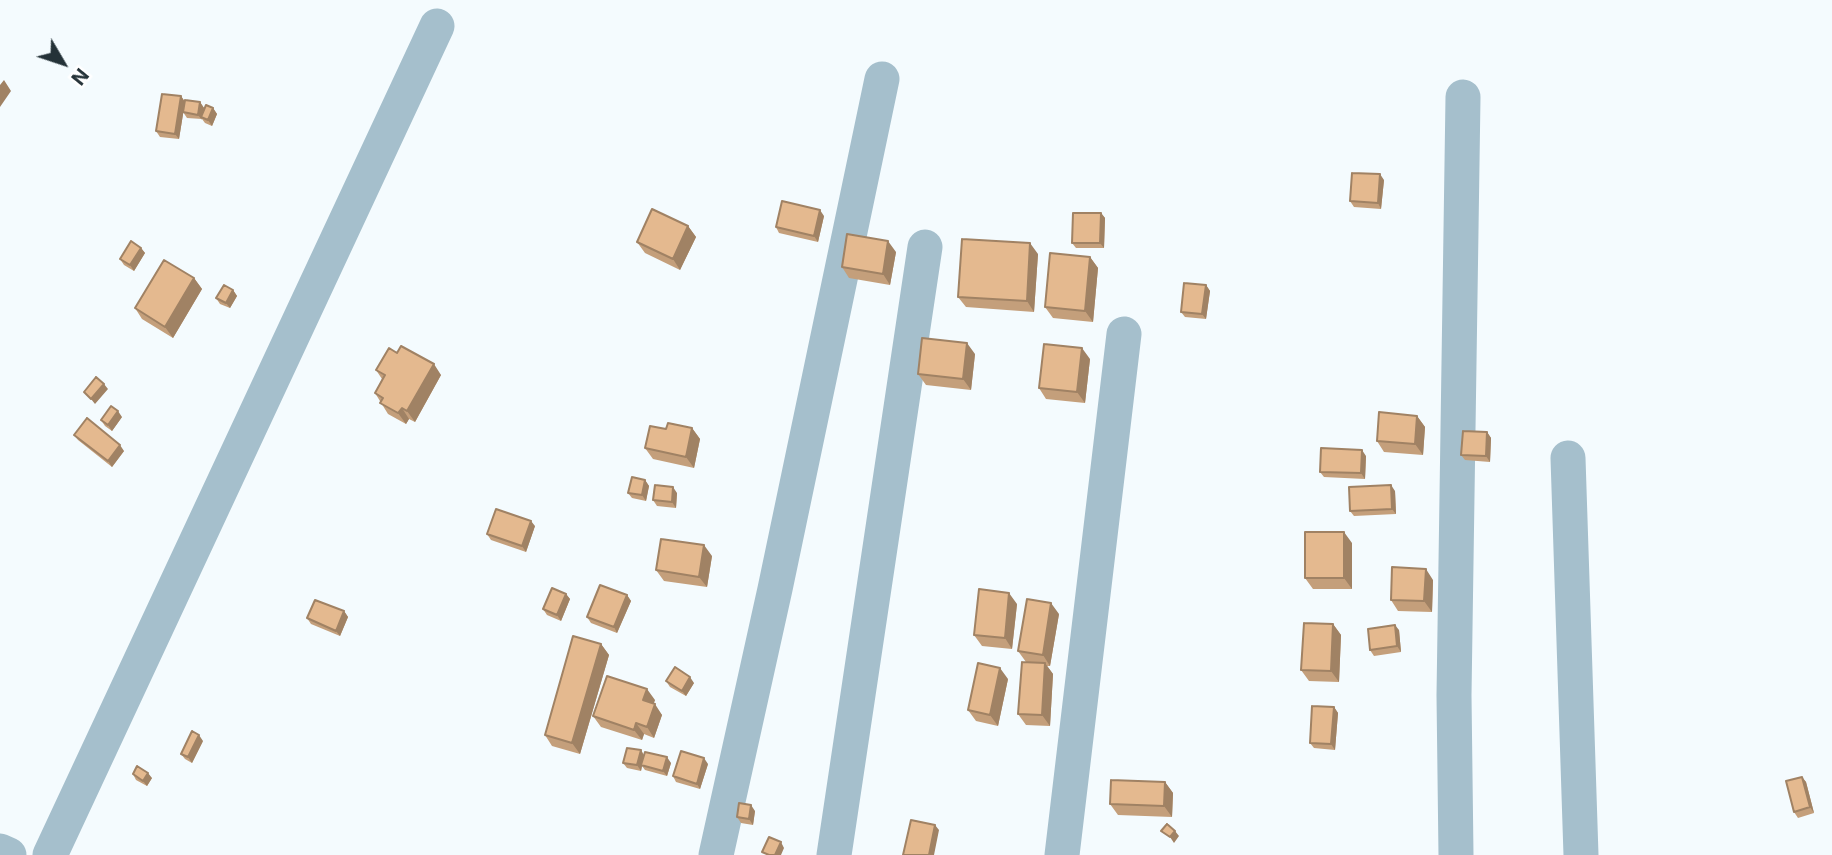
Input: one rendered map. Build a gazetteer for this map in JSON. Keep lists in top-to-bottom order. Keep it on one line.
{"north":"bottom right"}
